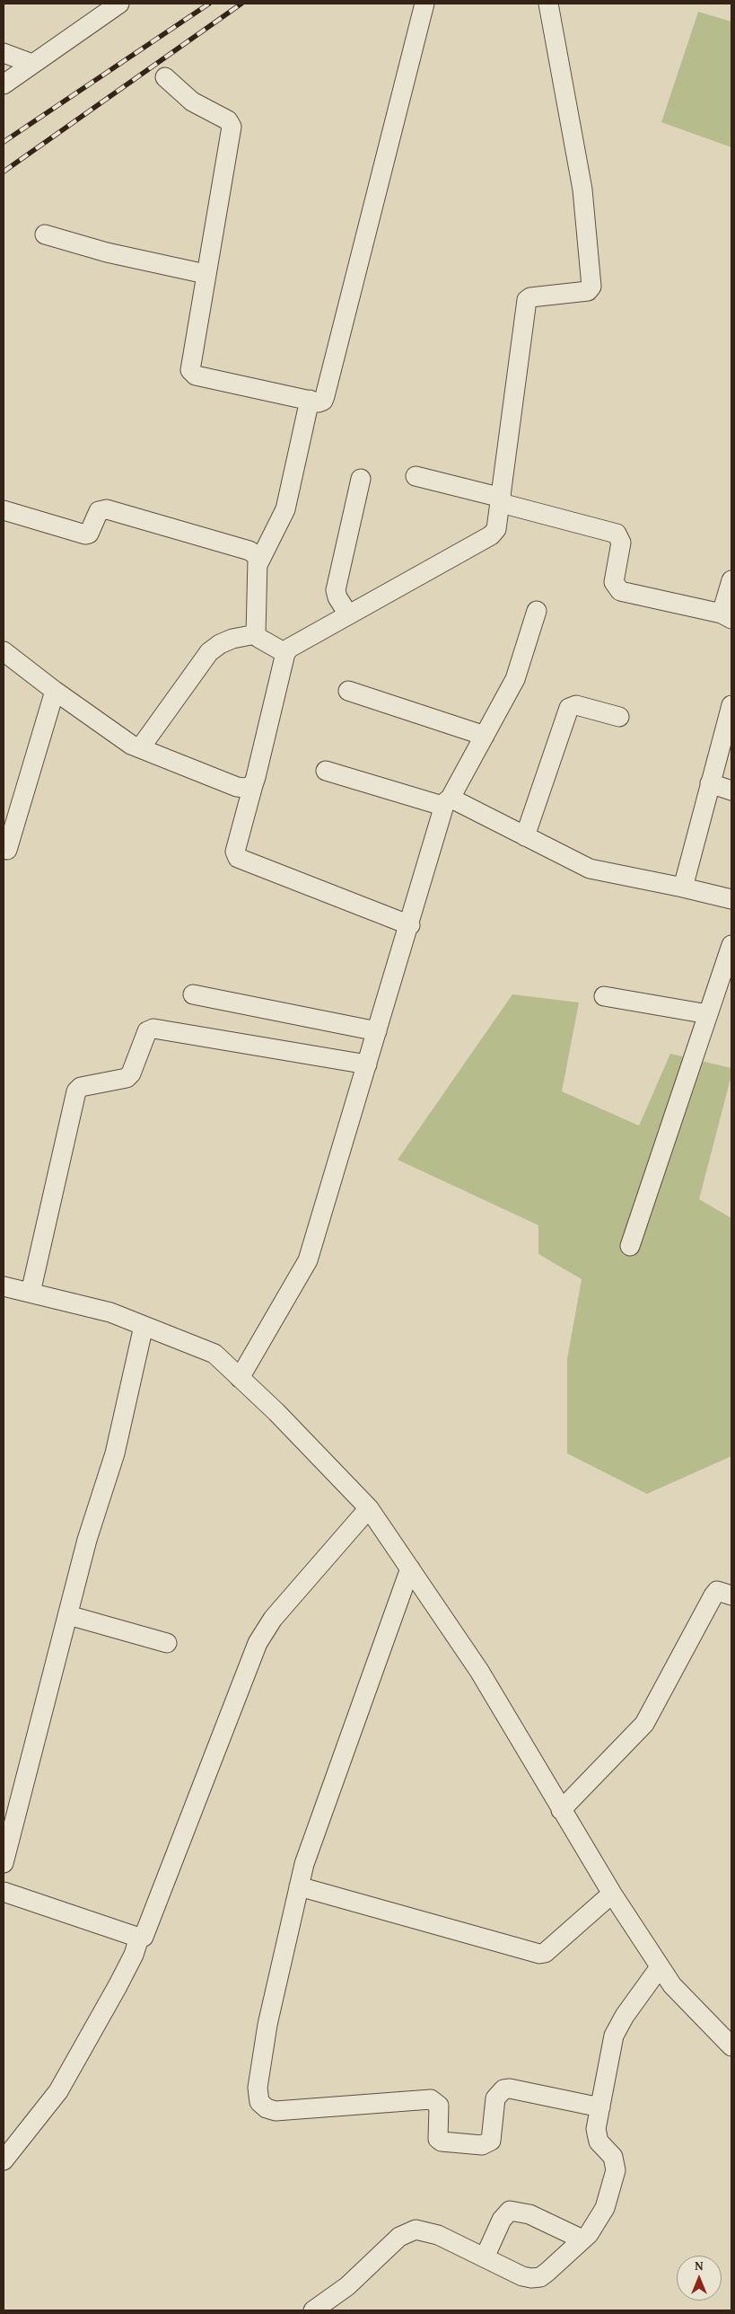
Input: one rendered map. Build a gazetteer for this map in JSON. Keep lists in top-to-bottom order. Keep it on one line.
{"north":"top"}
